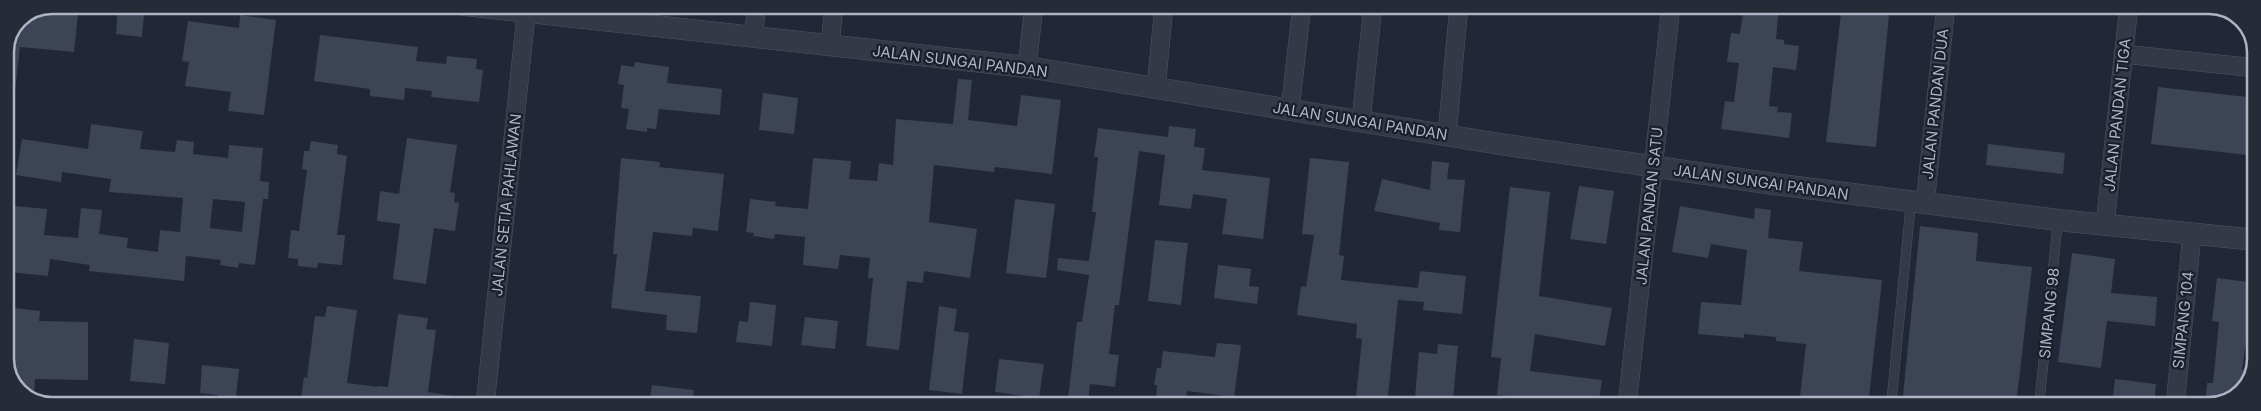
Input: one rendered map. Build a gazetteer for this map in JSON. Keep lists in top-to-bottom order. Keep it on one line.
{"streets":{"street":["JALAN SUNGAI PANDAN","JALAN PANDAN DUA","JALAN PANDAN TIGA","JALAN SETIA PAHLAWAN","JALAN PANDAN SATU","SIMPANG 104"],"lane":["SIMPANG 98"]},"crossings":[["JALAN SUNGAI PANDAN","JALAN PANDAN DUA"],["JALAN SUNGAI PANDAN","JALAN PANDAN TIGA"],["JALAN SUNGAI PANDAN","JALAN PANDAN SATU"],["JALAN SUNGAI PANDAN","SIMPANG 98"],["JALAN SUNGAI PANDAN","SIMPANG 104"]]}
